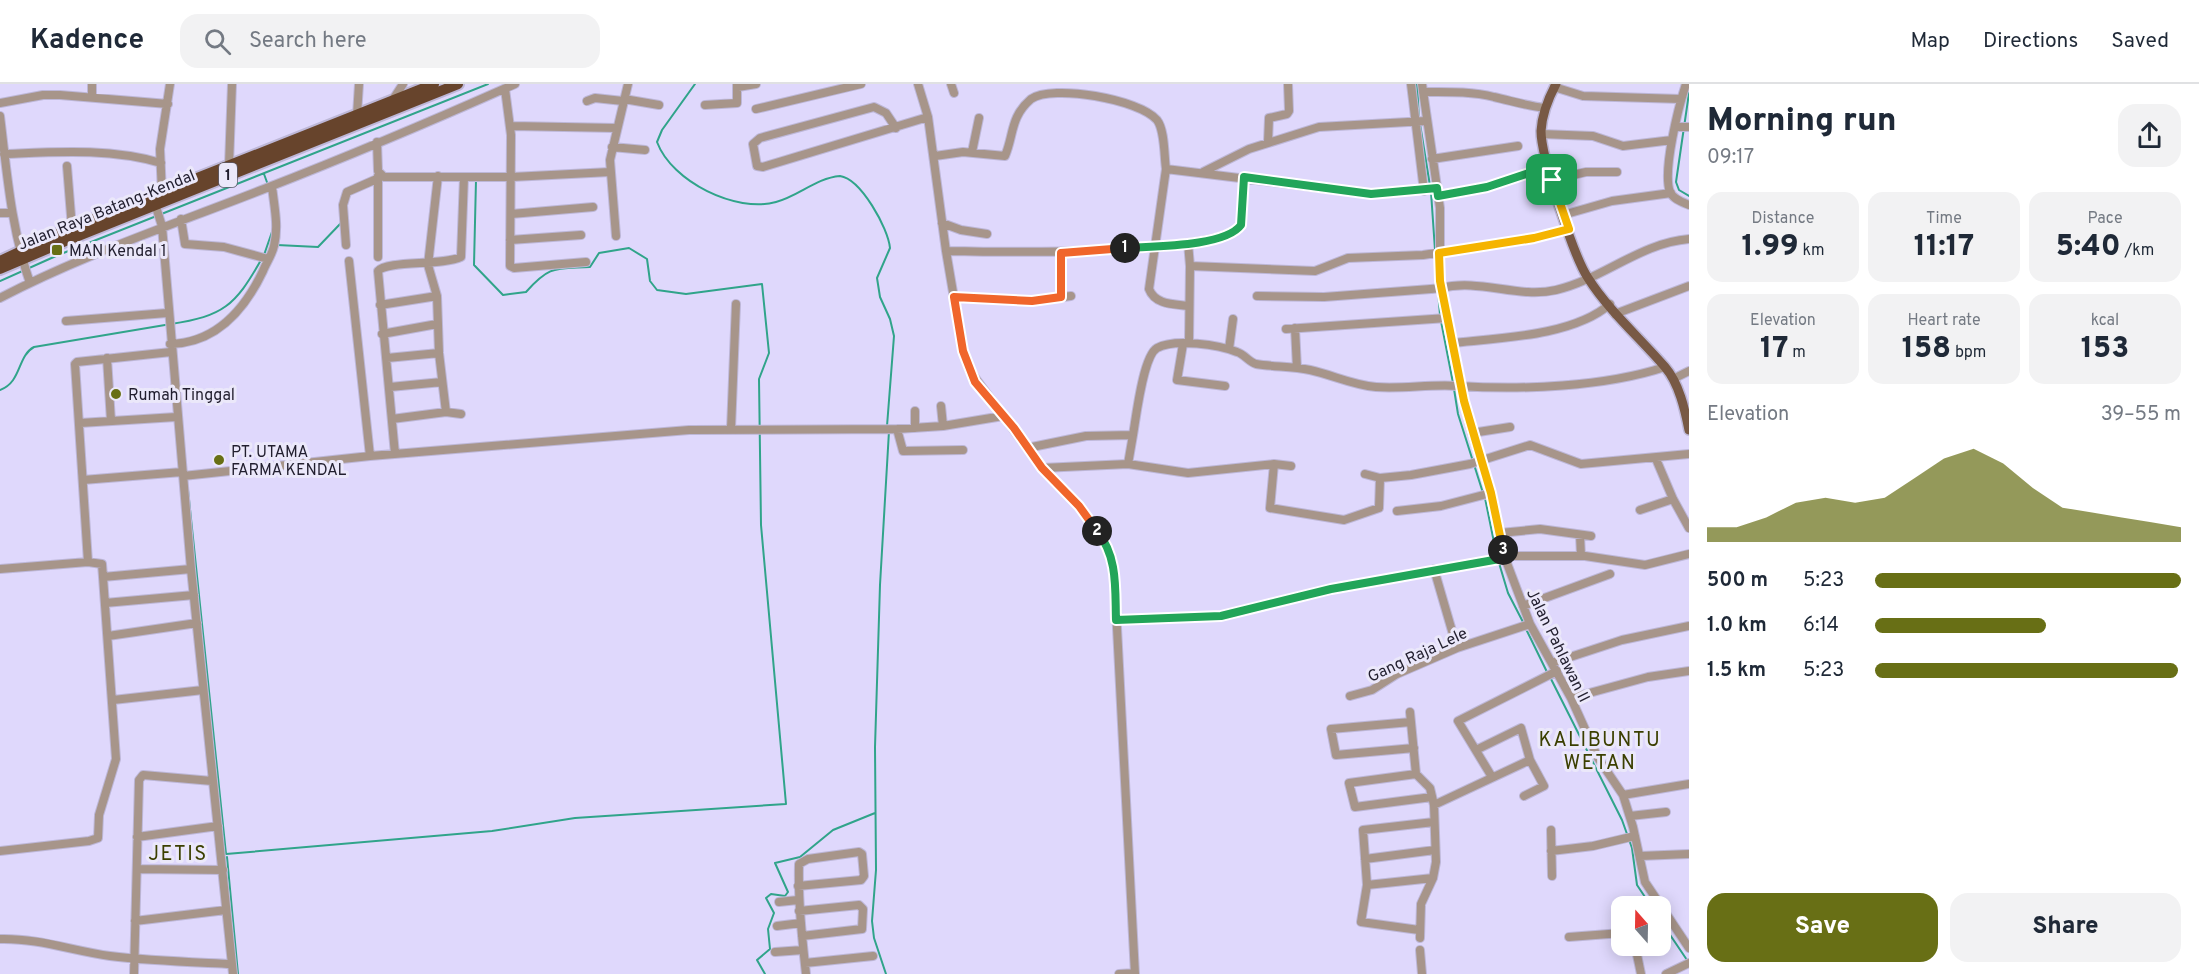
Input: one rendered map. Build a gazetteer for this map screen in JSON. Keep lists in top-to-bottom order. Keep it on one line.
{"streets":{"highway":["1","Jalan Raya Batang-Kendal"],"street":["Jalan Pahlawan II","Gang Raja Lele"]},"crossings":[["Jalan Pahlawan II","Gang Raja Lele"]],"districts":["KALIBUNTU WETAN","JETIS"],"places":{"transit":["MAN Kendal 1"],"other":["Rumah Tinggal","PT. UTAMA FARMA KENDAL"]},"north":"top","page":{"header":"Kadence","search":"Search here","nav":["Map","Directions","Saved"],"heading":["Morning run","09:17"],"stats":[["Distance","1.99 km"],["Time","11:17"],["Pace","5:40 /km"],["Elevation","17 m"],["Heart rate","158 bpm"],["kcal","153"]],"pins":["1","2","3"],"chart":["Elevation","39–55 m"],"list":[{"name":"500 m","note":"5:23"},{"name":"1.0 km","note":"6:14"},{"name":"1.5 km","note":"5:23"}],"buttons":["Save","Share"]}}
